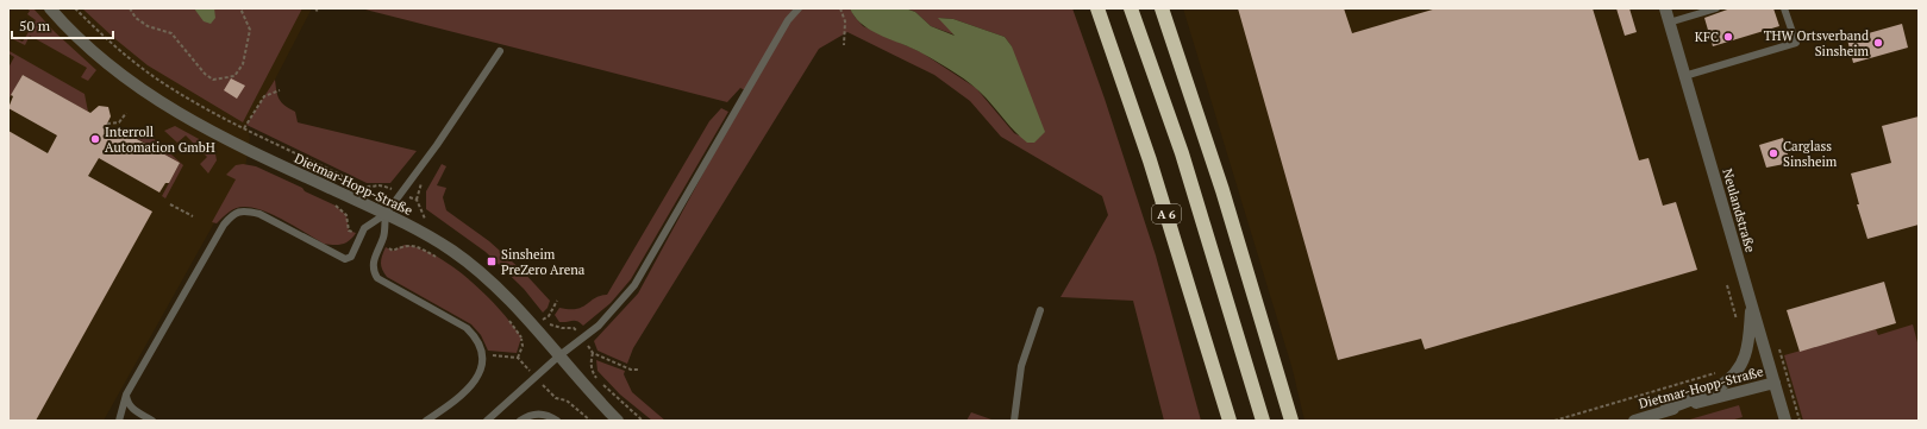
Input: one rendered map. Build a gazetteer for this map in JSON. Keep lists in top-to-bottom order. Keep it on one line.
{"streets":{"highway":["A 6"],"street":["Dietmar-Hopp-Straße","Neulandstraße"]},"crossings":[["Dietmar-Hopp-Straße","Neulandstraße"]],"places":{"other":["KFC","THW Ortsverband Sinsheim","Interroll Automation GmbH","Carglass Sinsheim"],"transit":["Sinsheim PreZero Arena"]},"scale_bar":"50 m"}
